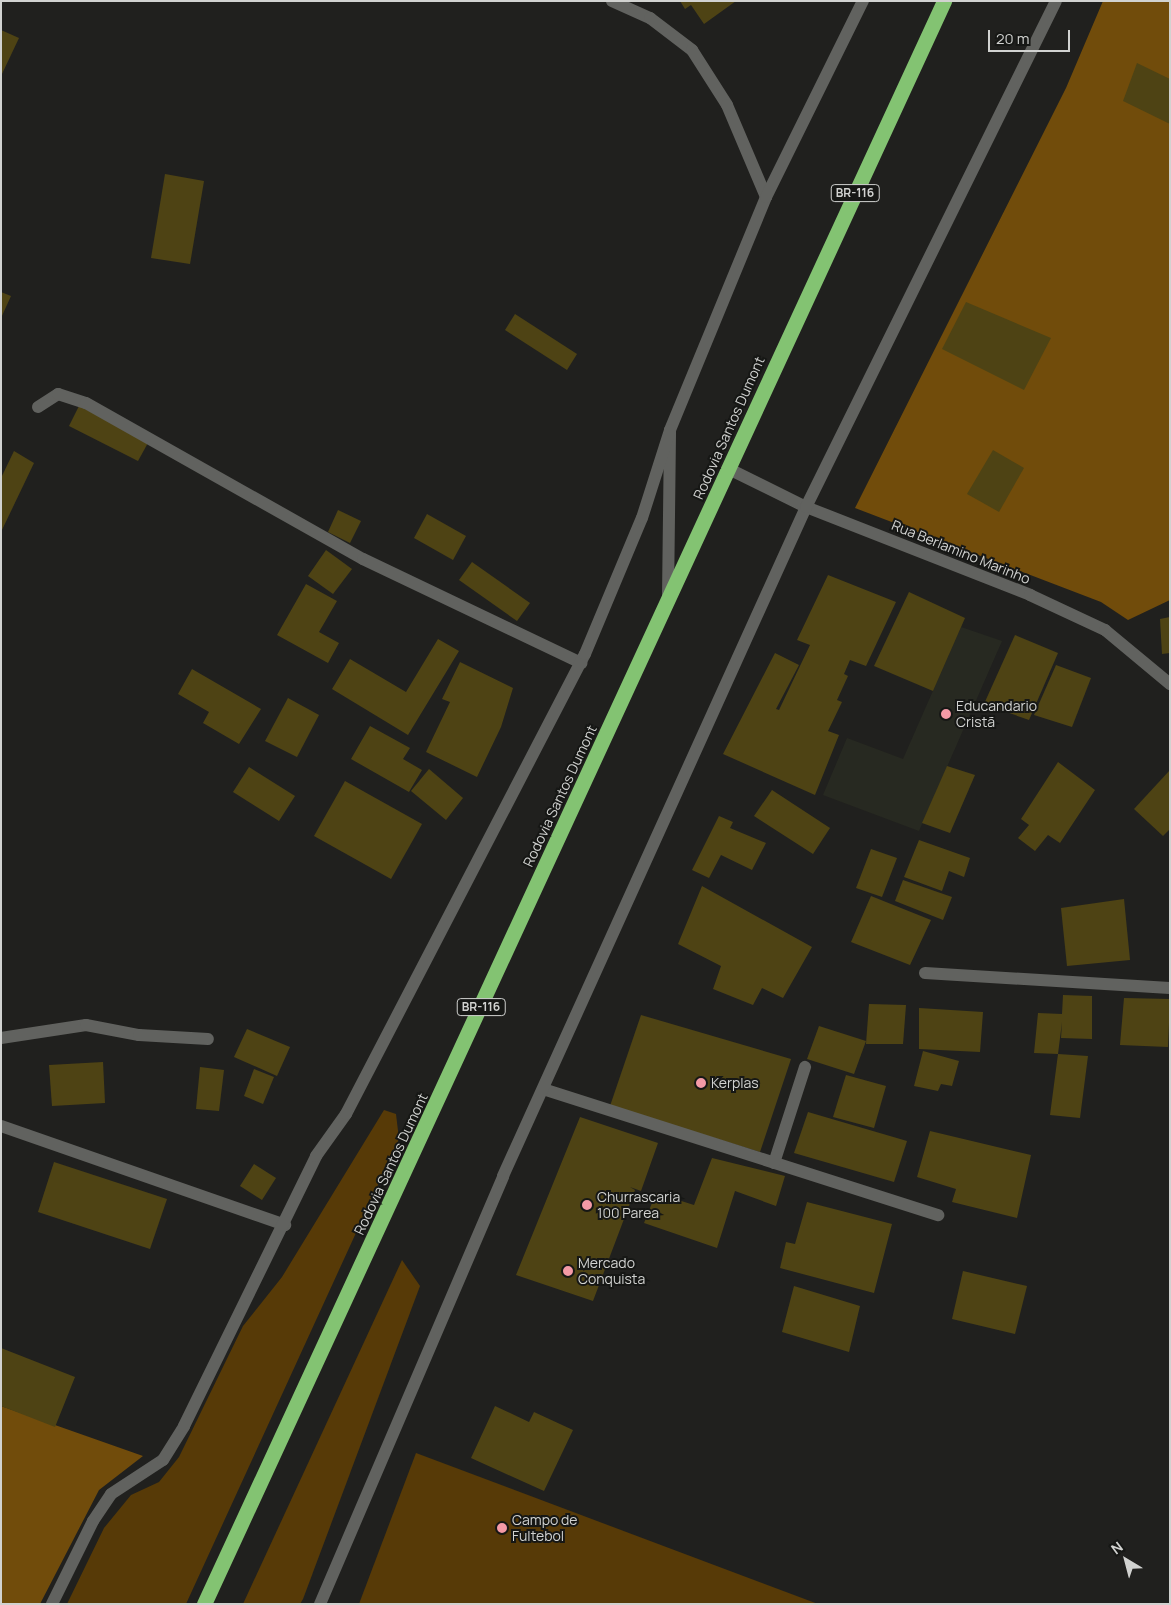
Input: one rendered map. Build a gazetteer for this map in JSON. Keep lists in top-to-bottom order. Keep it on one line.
{"streets":{"highway":["BR-116","Rodovia Santos Dumont"],"street":["Rua Berlamino Marinho"]},"crossings":[["Rodovia Santos Dumont","Rua Berlamino Marinho"]],"places":["Educandario Cristã","Kerplas","Churrascaria 100 Parea","Mercado Conquista","Campo de Fultebol"],"scale_bar":"20 m","north":"top left"}
